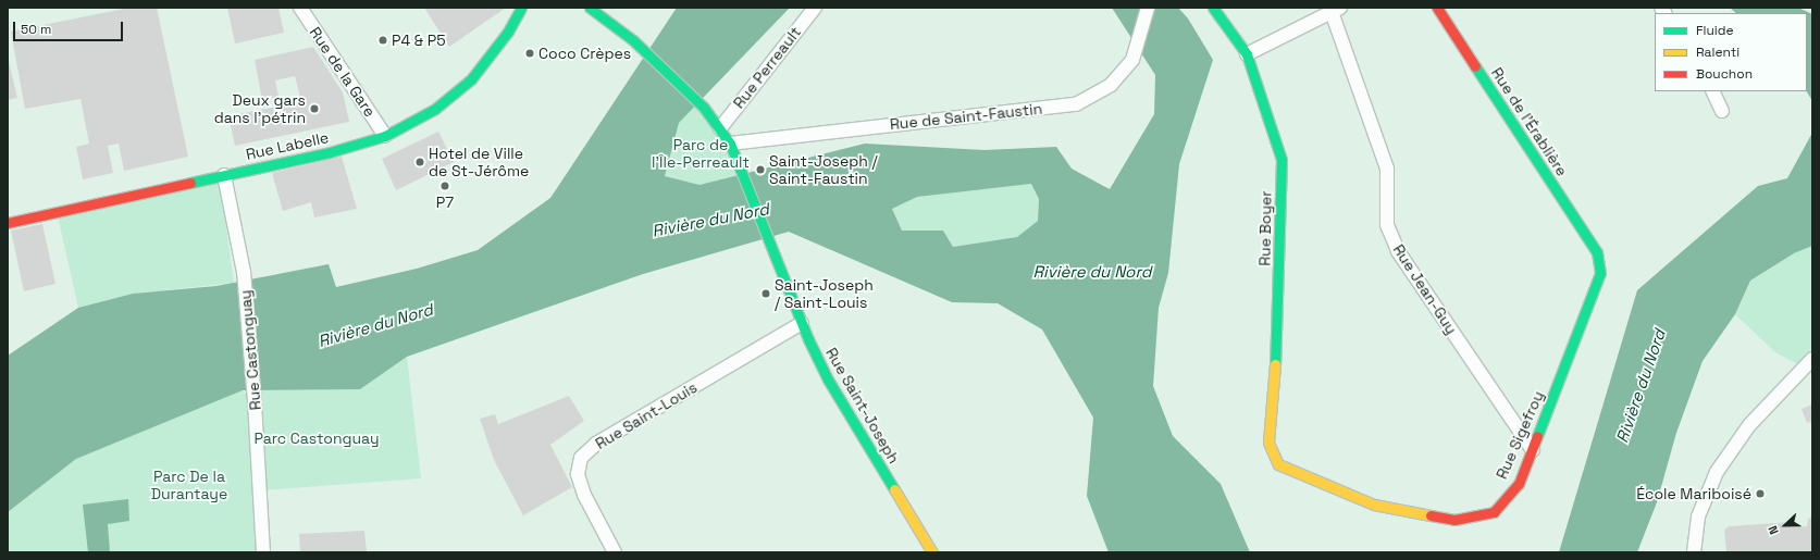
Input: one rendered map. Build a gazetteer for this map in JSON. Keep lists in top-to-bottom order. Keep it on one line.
{"streets":{"street":["Rue Perreault","Rue de la Gare","Rue de Saint-Faustin","Rue de l'Érablière","Rue Labelle","Rue Boyer","Rue Jean-Guy","Rue Castonguay","Rue Saint-Joseph","Rue Saint-Louis","Rue Sigefroy"]},"crossings":[["Rue de la Gare","Rue Labelle"],["Rue de Saint-Faustin","Rue Saint-Joseph"],["Rue de l'Érablière","Rue Sigefroy"],["Rue Labelle","Rue Castonguay"],["Rue Boyer","Rue Sigefroy"],["Rue Jean-Guy","Rue Sigefroy"],["Rue Saint-Joseph","Rue Saint-Louis"]],"water":["Rivière du Nord"],"parks":["Parc de l'Île-Perreault","Parc Castonguay","Parc De la Durantaye"],"places":["P4 & P5","Coco Crèpes","Deux gars dans l'pétrin","Hotel de Ville de St-Jérôme","Saint-Joseph / Saint-Faustin","P7","Saint-Joseph / Saint-Louis","École Mariboisé"],"legend":["Fluide","Ralenti","Bouchon"],"scale_bar":"50 m","north":"left"}
